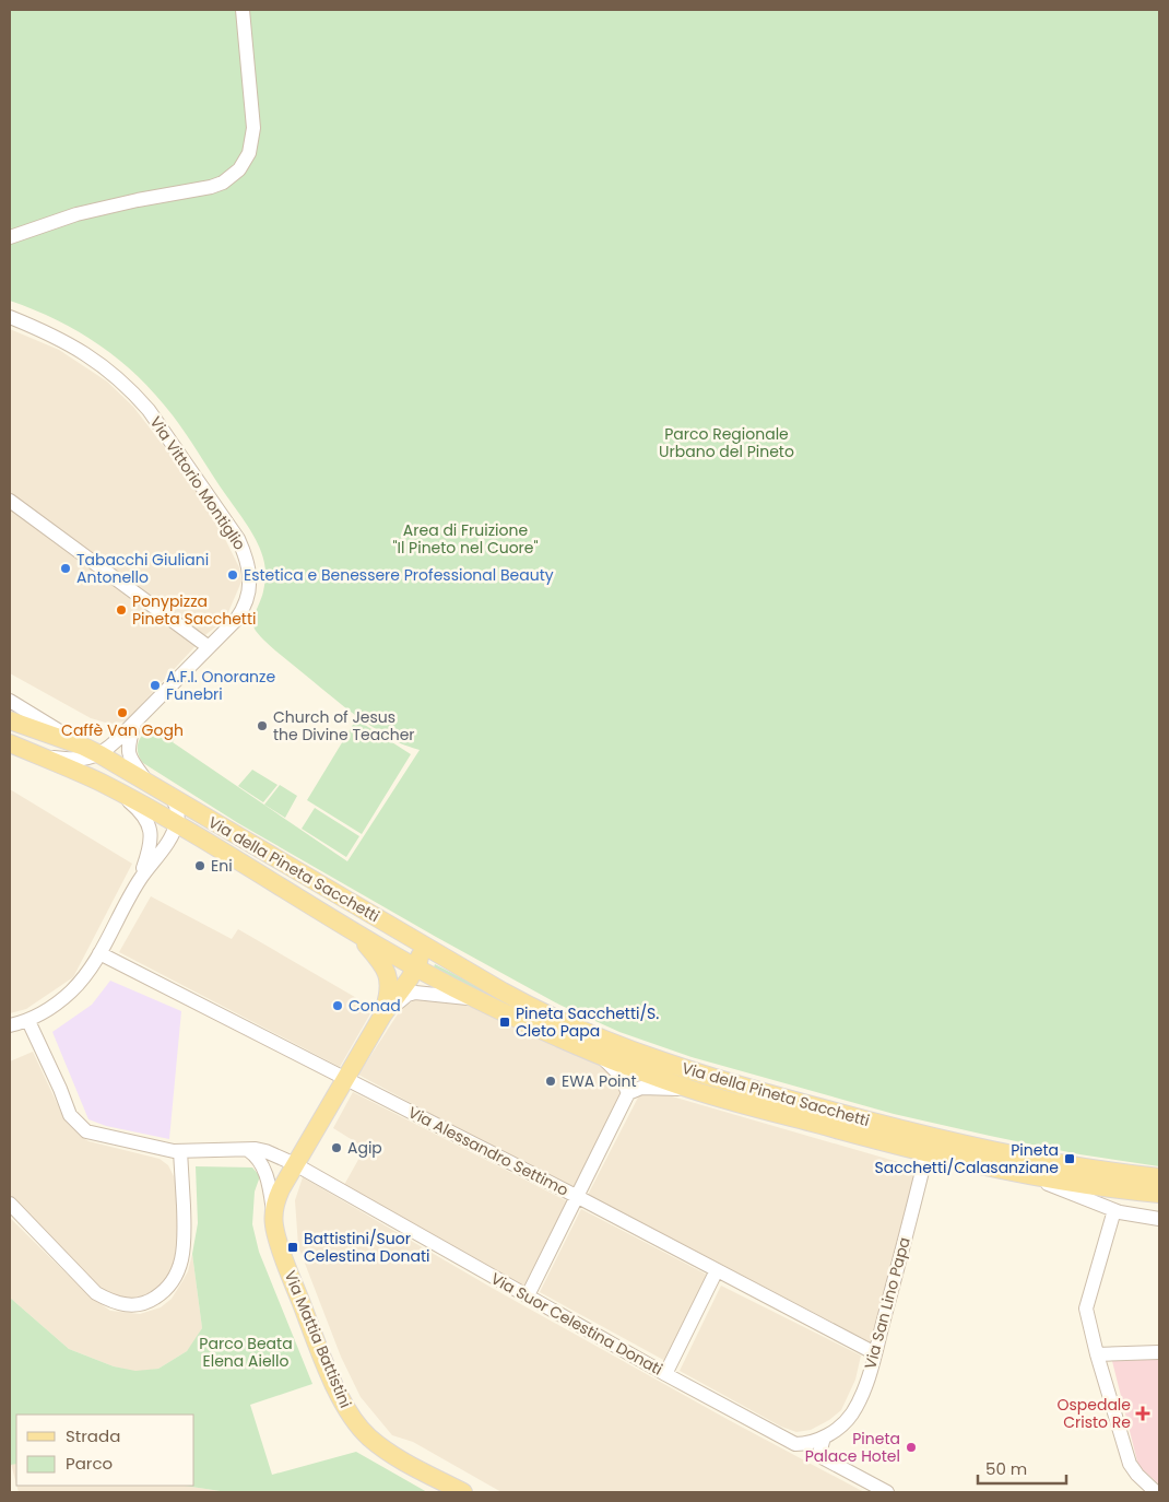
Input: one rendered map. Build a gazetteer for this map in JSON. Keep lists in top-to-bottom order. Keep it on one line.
{"streets":{"main road":["Via della Pineta Sacchetti","Via Mattia Battistini"],"street":["Via Vittorio Montiglio","Via Alessandro Settimo","Via San Lino Papa","Via Suor Celestina Donati"]},"crossings":[["Via Vittorio Montiglio","Via della Pineta Sacchetti"],["Via della Pineta Sacchetti","Via San Lino Papa"],["Via Alessandro Settimo","Via San Lino Papa"],["Via San Lino Papa","Via Suor Celestina Donati"]],"parks":["Parco Regionale Urbano del Pineto","Area di Fruizione \"Il Pineto nel Cuore\"","Parco Beata Elena Aiello"],"places":{"other":["Tabacchi Giuliani Antonello","Estetica e Benessere Professional Beauty","Ponypizza Pineta Sacchetti","A.F.I. Onoranze Funebri","Caffè Van Gogh","Church of Jesus the Divine Teacher","Eni","Conad","EWA Point","Agip","Pineta Palace Hotel"],"transit":["Pineta Sacchetti/S. Cleto Papa","Pineta Sacchetti/Calasanziane","Battistini/Suor Celestina Donati"],"health":["Ospedale Cristo Re"]},"legend":["Strada","Parco"],"scale_bar":"50 m"}
